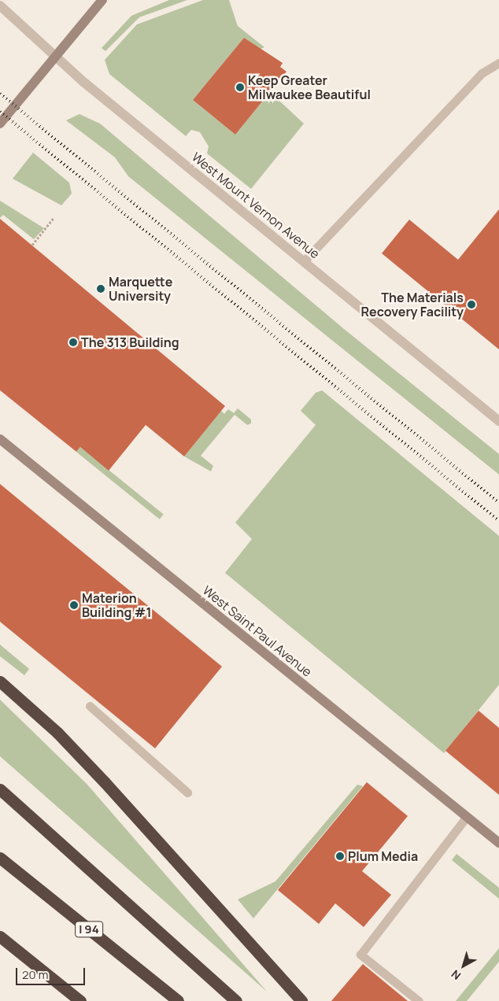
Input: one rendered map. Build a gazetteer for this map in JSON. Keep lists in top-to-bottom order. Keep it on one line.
{"streets":{"highway":["I 94"],"street":["West Mount Vernon Avenue","West Saint Paul Avenue"]},"places":["Keep Greater Milwaukee Beautiful","Marquette University","The Materials Recovery Facility","The 313 Building","Materion Building #1","Plum Media"],"scale_bar":"20 m","north":"bottom left"}
